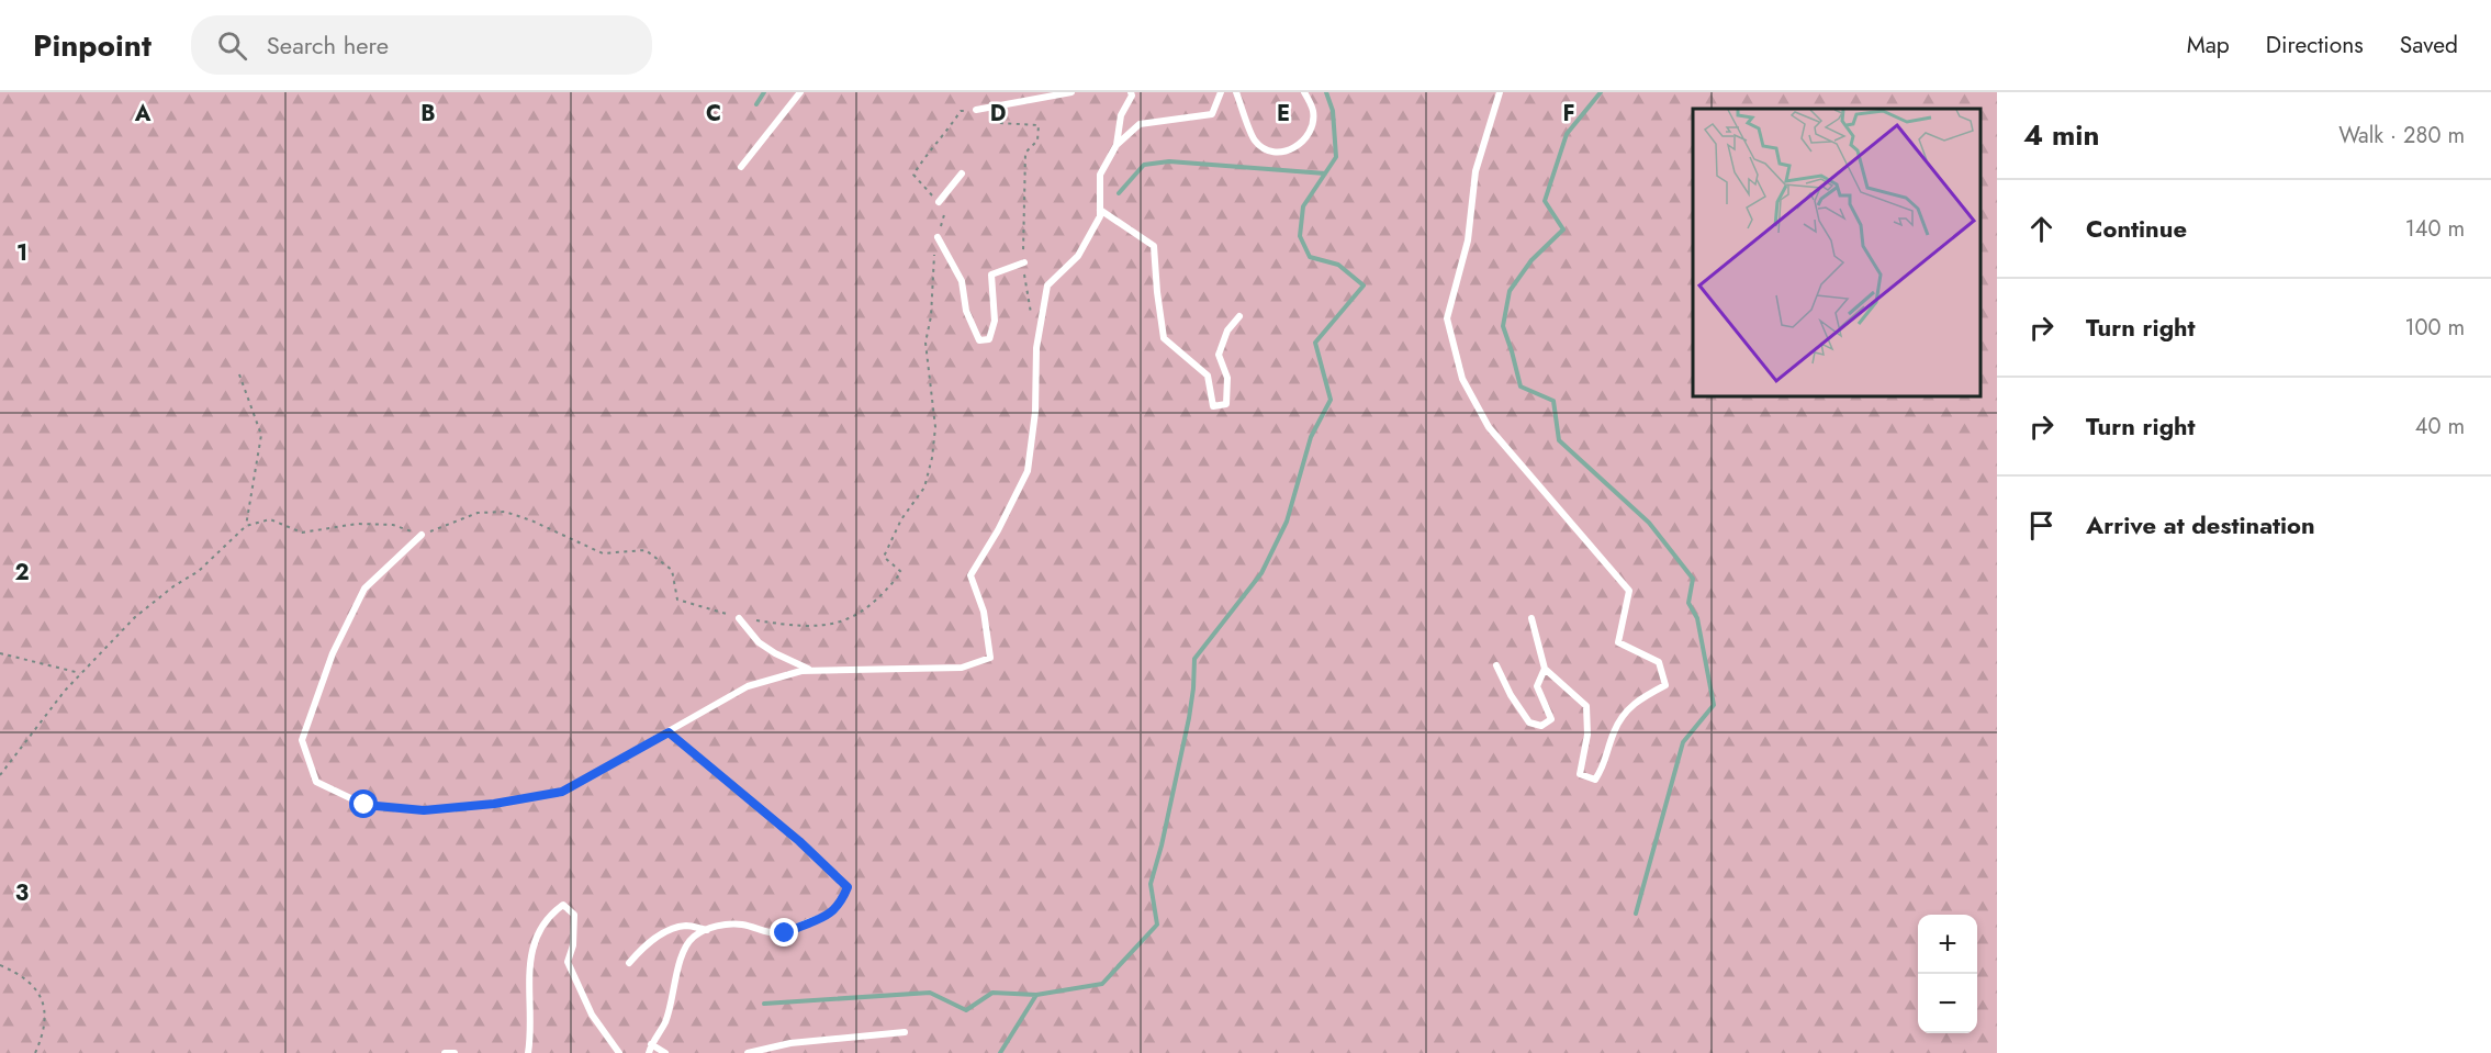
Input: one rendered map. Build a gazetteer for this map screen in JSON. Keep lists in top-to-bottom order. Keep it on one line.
{"page":{"header":"Pinpoint","search":"Search here","nav":["Map","Directions","Saved"],"heading":["4 min","Walk · 280 m"],"list":[["Continue","140 m"],["Turn right","100 m"],["Turn right","40 m"],"Arrive at destination"],"map_buttons":["+","−"]},"grid":{"columns":["A","B","C","D","E","F"],"rows":["1","2","3"]}}
